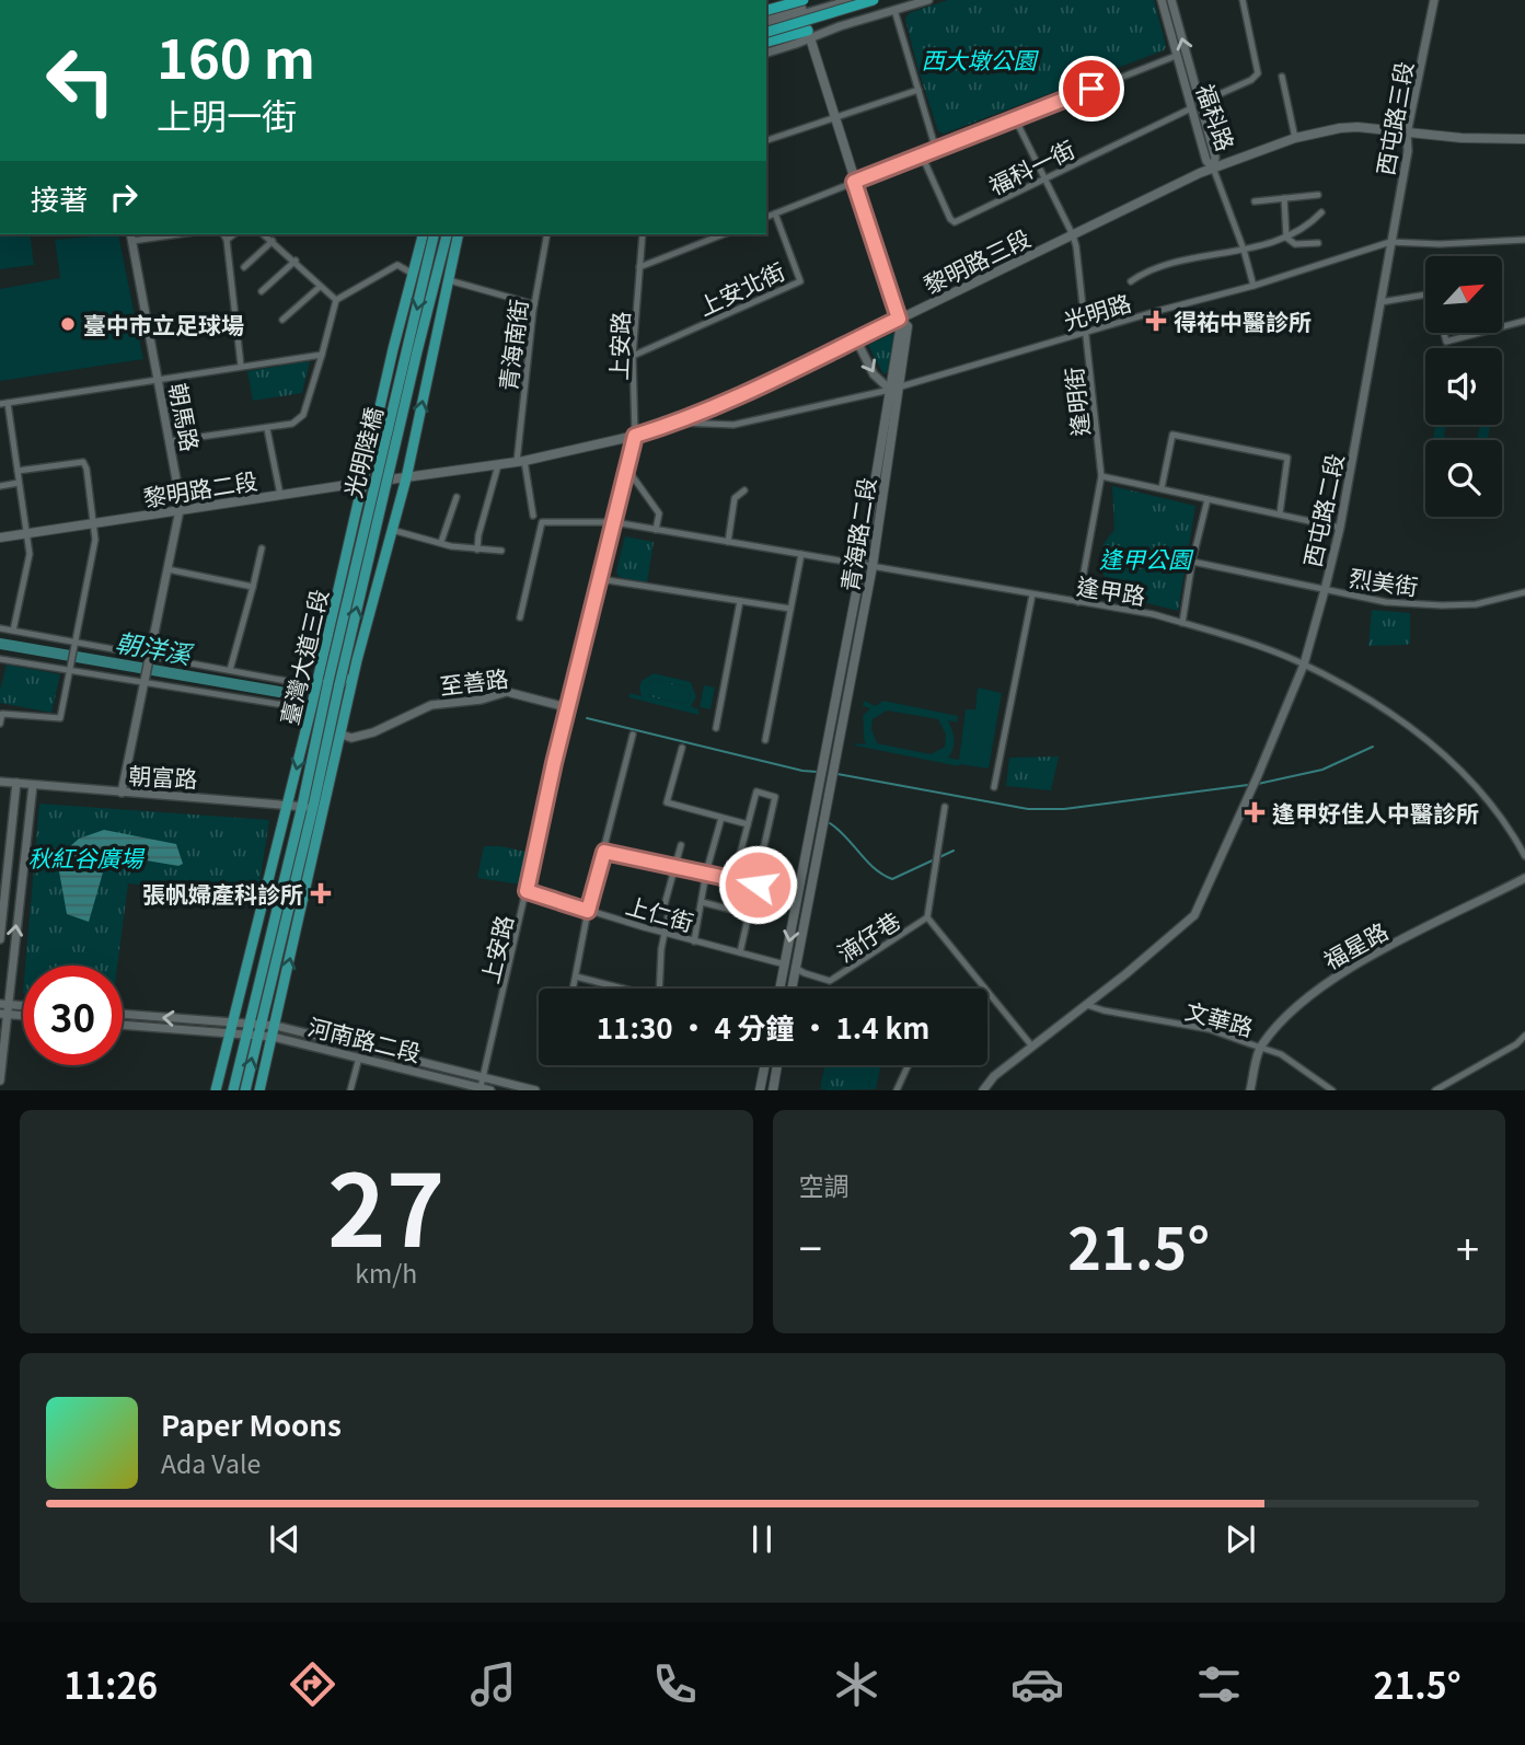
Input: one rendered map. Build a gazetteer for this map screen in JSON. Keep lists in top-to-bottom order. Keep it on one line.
{"streets":{"main road":["黎明路三段","光明陸橋","黎明路二段","青海路二段","臺灣大道三段"],"street":["福科路","西屯路三段","福科一街","上安北街","光明路","青海南街","上安路","逢明街","朝馬路","西屯路二段","烈美街","逢甲路","至善路","朝富路","上仁街","湳仔巷","福星路","文華路","河南路二段"]},"crossings":[["福科路","福科一街"],["福科路","黎明路三段"],["西屯路三段","黎明路三段"],["西屯路三段","光明路"],["西屯路三段","西屯路二段"],["福科一街","逢明街"],["黎明路三段","光明路"],["黎明路三段","青海南街"],["黎明路三段","上安路"],["黎明路三段","逢明街"],["黎明路三段","黎明路二段"],["黎明路三段","青海路二段"],["黎明路三段","臺灣大道三段"],["上安北街","上安路"],["光明路","逢明街"],["光明路","西屯路二段"],["光明路","青海路二段"],["上安路","逢甲路"],["上安路","至善路"],["上安路","上仁街"],["上安路","河南路二段"],["逢明街","逢甲路"],["朝馬路","黎明路二段"],["光明陸橋","臺灣大道三段"],["黎明路二段","臺灣大道三段"],["西屯路二段","烈美街"],["西屯路二段","逢甲路"],["西屯路二段","文華路"],["青海路二段","逢甲路"],["臺灣大道三段","至善路"],["臺灣大道三段","朝富路"],["臺灣大道三段","河南路二段"],["上仁街","湳仔巷"],["福星路","文華路"]],"water":["朝洋溪"],"parks":["西大墩公園","逢甲公園","秋紅谷廣場"],"places":{"health":["得祐中醫診所","逢甲好佳人中醫診所","張帆婦產科診所"],"other":["臺中市立足球場"]},"north":"top right","page":{"turn":["160 m","上明一街"],"then":"接著","limit":"30","trip":"11:30 · 4 分鐘 · 1.4 km","tile":[["27","km/h"],"空調"],"heat":["−","21.5°","+"],"song":["Paper Moons","Ada Vale"],"tabs":["11:26","21.5°"]}}
